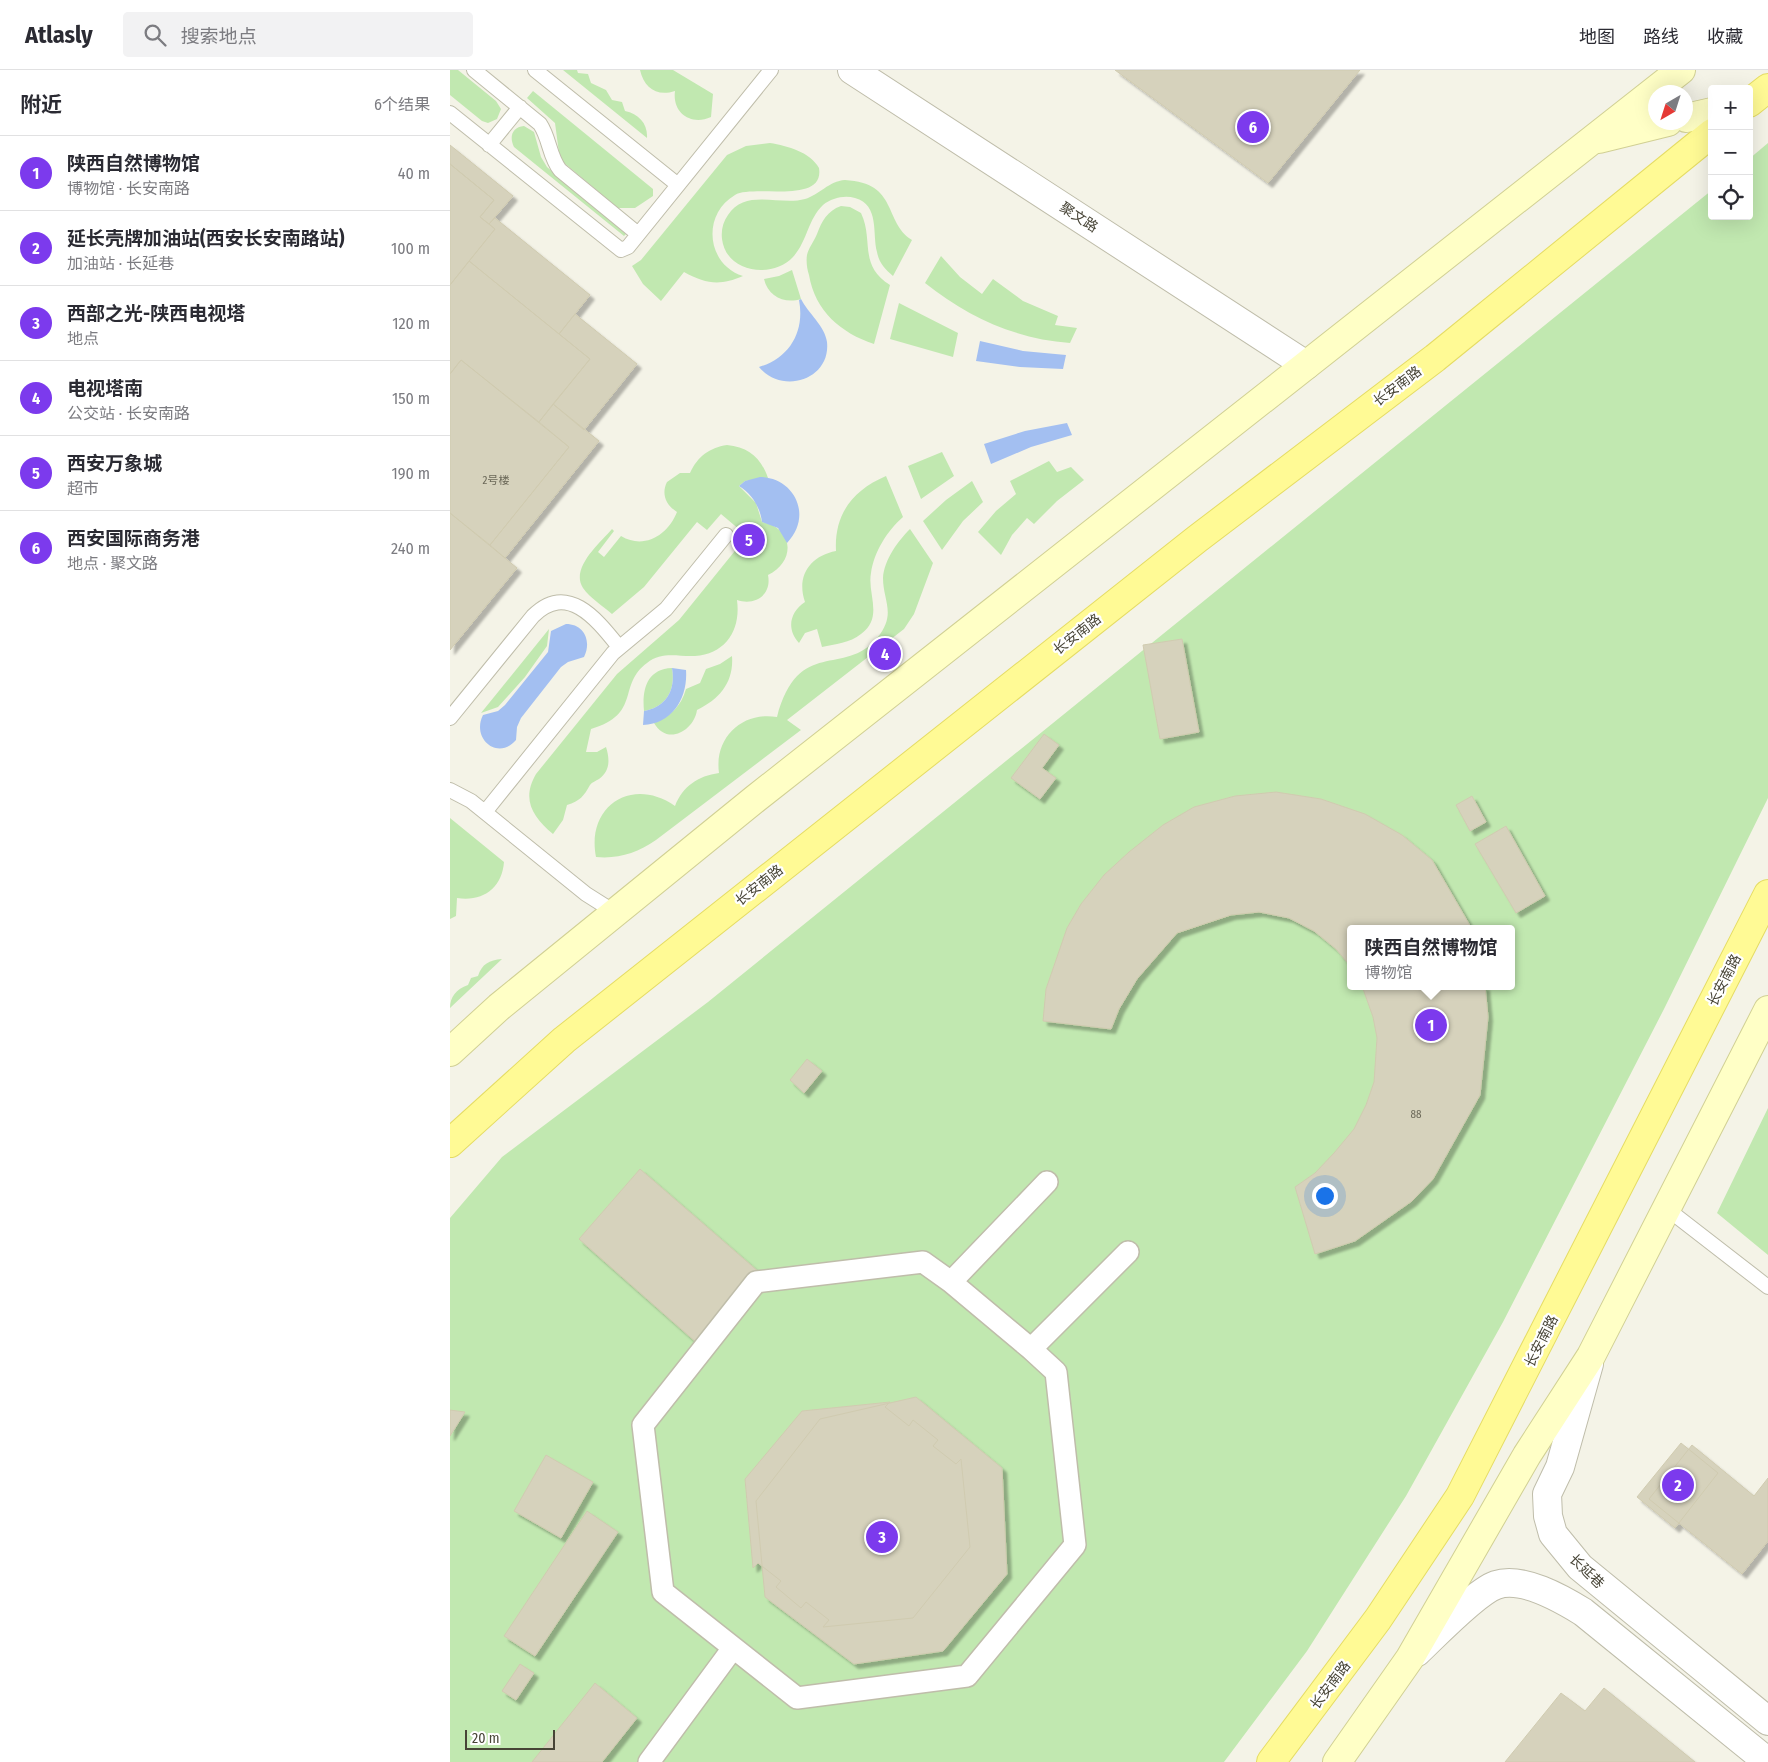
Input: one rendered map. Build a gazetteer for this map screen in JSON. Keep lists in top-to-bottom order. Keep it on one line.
{"streets":{"main road":["长安南路"],"street":["聚文路","长延巷"]},"house_numbers":["2号楼","88"],"scale_bar":"20 m","north":"bottom left","page":{"header":"Atlasly","search":"搜索地点","nav":["地图","路线","收藏"],"heading":["附近","6个结果"],"map_buttons":["+","−"],"pins":["6","5","4","1","2","3"],"list":[{"mark":"1","name":"陕西自然博物馆","note":"博物馆 · 长安南路","value":"40 m"},{"mark":"2","name":"延长壳牌加油站(西安长安南路站)","note":"加油站 · 长延巷","value":"100 m"},{"mark":"3","name":"西部之光-陕西电视塔","note":"地点","value":"120 m"},{"mark":"4","name":"电视塔南","note":"公交站 · 长安南路","value":"150 m"},{"mark":"5","name":"西安万象城","note":"超市","value":"190 m"},{"mark":"6","name":"西安国际商务港","note":"地点 · 聚文路","value":"240 m"}],"popup":["陕西自然博物馆","博物馆"],"scale":"20 m"}}
